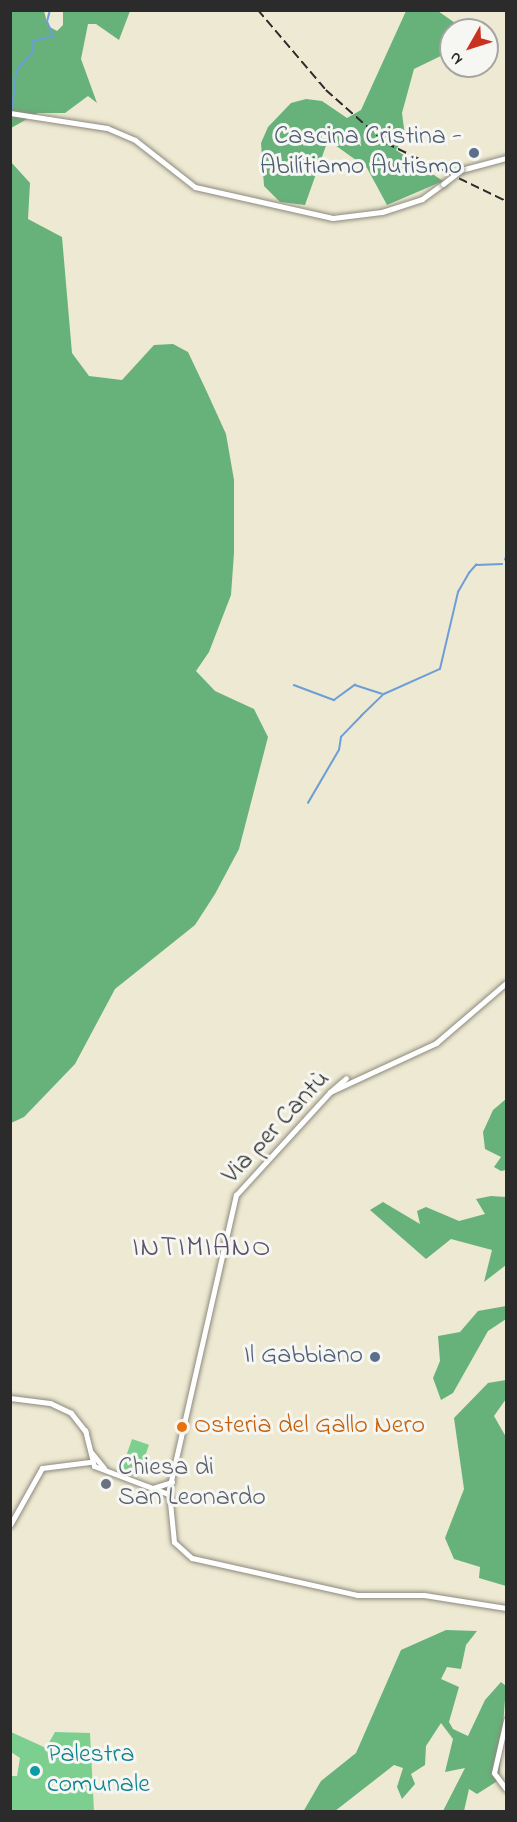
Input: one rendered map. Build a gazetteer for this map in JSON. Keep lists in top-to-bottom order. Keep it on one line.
{"streets":{"street":["Via per Cantù"]},"districts":["INTIMIANO"],"places":["Cascina Cristina - Abilítiamo Autismo","Il Gabbiano","Osteria del Gallo Nero","Chiesa di San Leonardo","Palestra comunale"],"north":"bottom left"}
